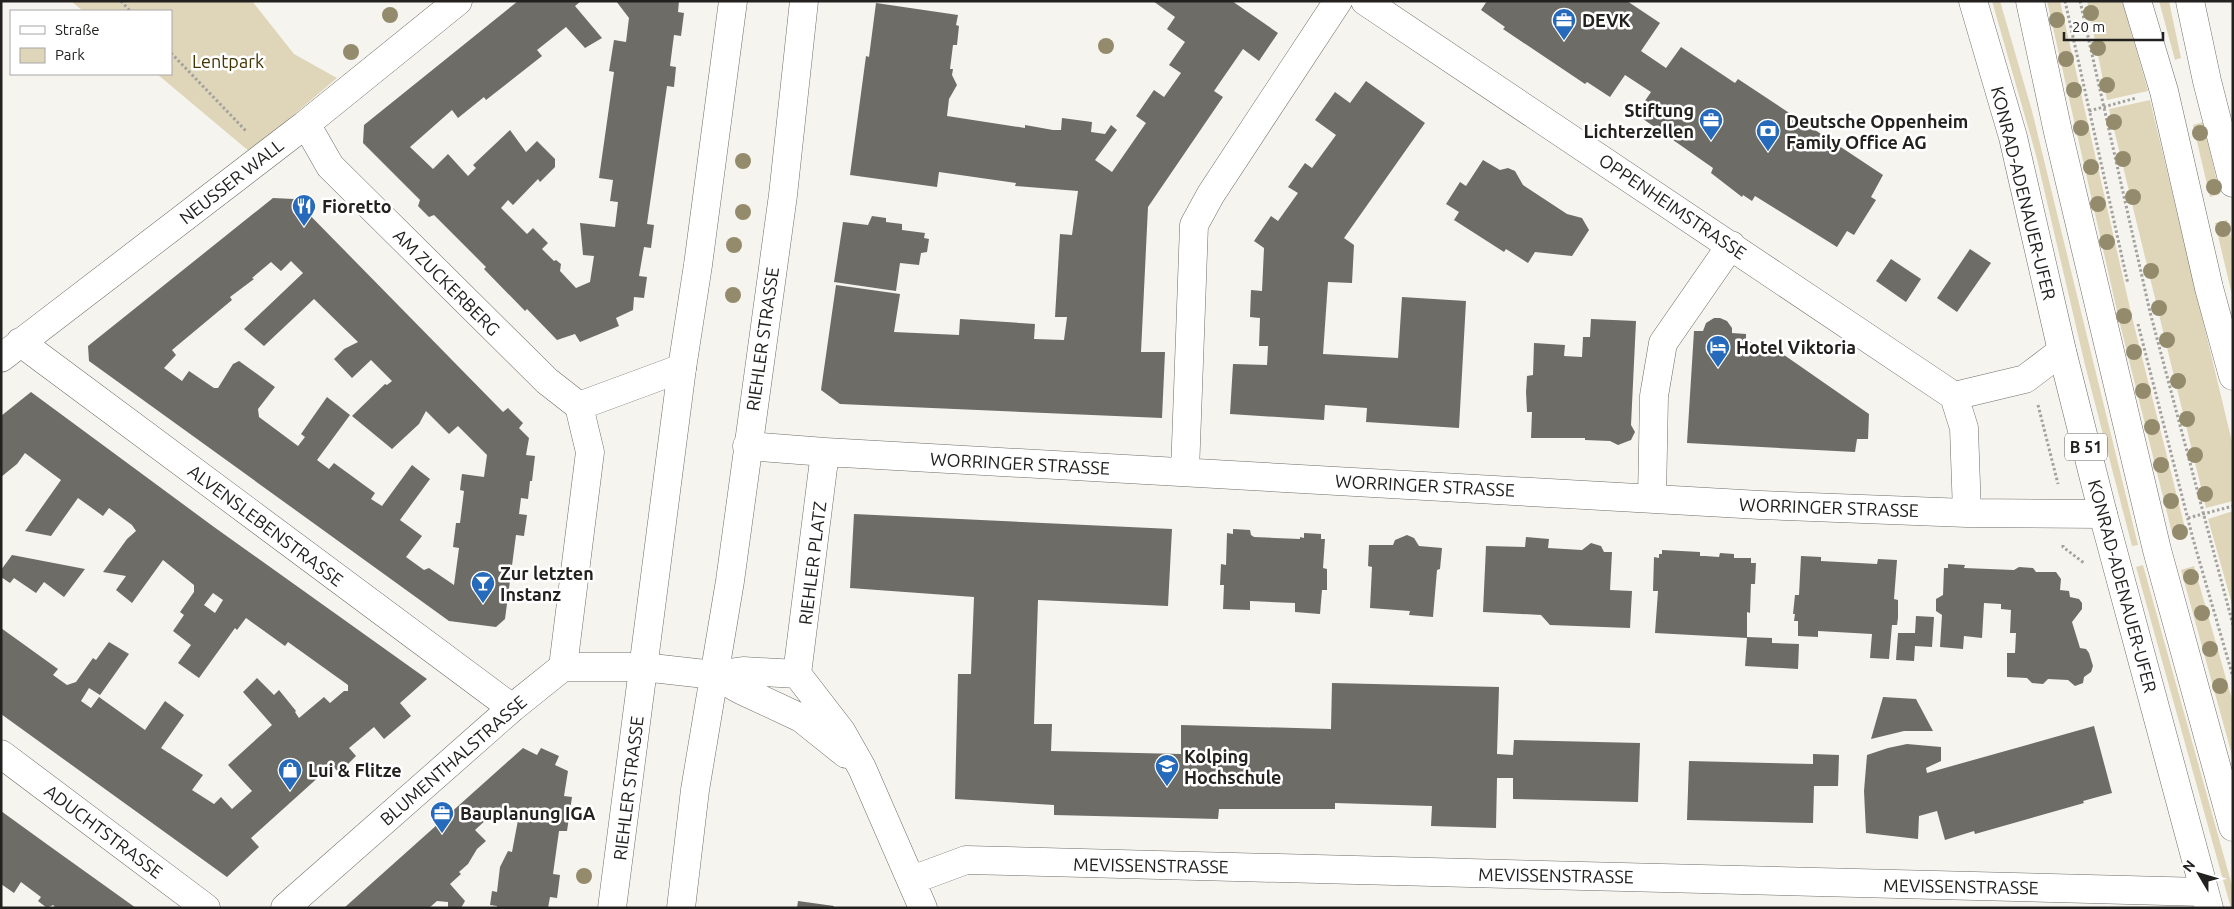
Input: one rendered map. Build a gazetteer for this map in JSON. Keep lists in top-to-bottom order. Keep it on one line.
{"streets":{"street":["NEUSSER WALL","KONRAD-ADENAUER-UFER","OPPENHEIMSTRASSE","AM ZUCKERBERG","RIEHLER STRASSE","B 51","WORRINGER STRASSE","ALVENSLEBENSTRASSE","RIEHLER PLATZ","BLUMENTHALSTRASSE","ADUCHTSTRASSE","MEVISSENSTRASSE"]},"crossings":[["NEUSSER WALL","AM ZUCKERBERG"],["NEUSSER WALL","ALVENSLEBENSTRASSE"],["KONRAD-ADENAUER-UFER","WORRINGER STRASSE"],["KONRAD-ADENAUER-UFER","MEVISSENSTRASSE"],["RIEHLER STRASSE","WORRINGER STRASSE"],["WORRINGER STRASSE","RIEHLER PLATZ"],["ALVENSLEBENSTRASSE","BLUMENTHALSTRASSE"]],"parks":["Lentpark"],"places":{"office":["DEVK","Stiftung Lichterzellen","Bauplanung IGA"],"bank":["Deutsche Oppenheim Family Office AG"],"restaurant":["Fioretto"],"hotel":["Hotel Viktoria"],"bar":["Zur letzten Instanz"],"school or university":["Kolping Hochschule"],"shop":["Lui & Flitze"]},"legend":["Straße","Park"],"scale_bar":"20 m","north":"top left"}
